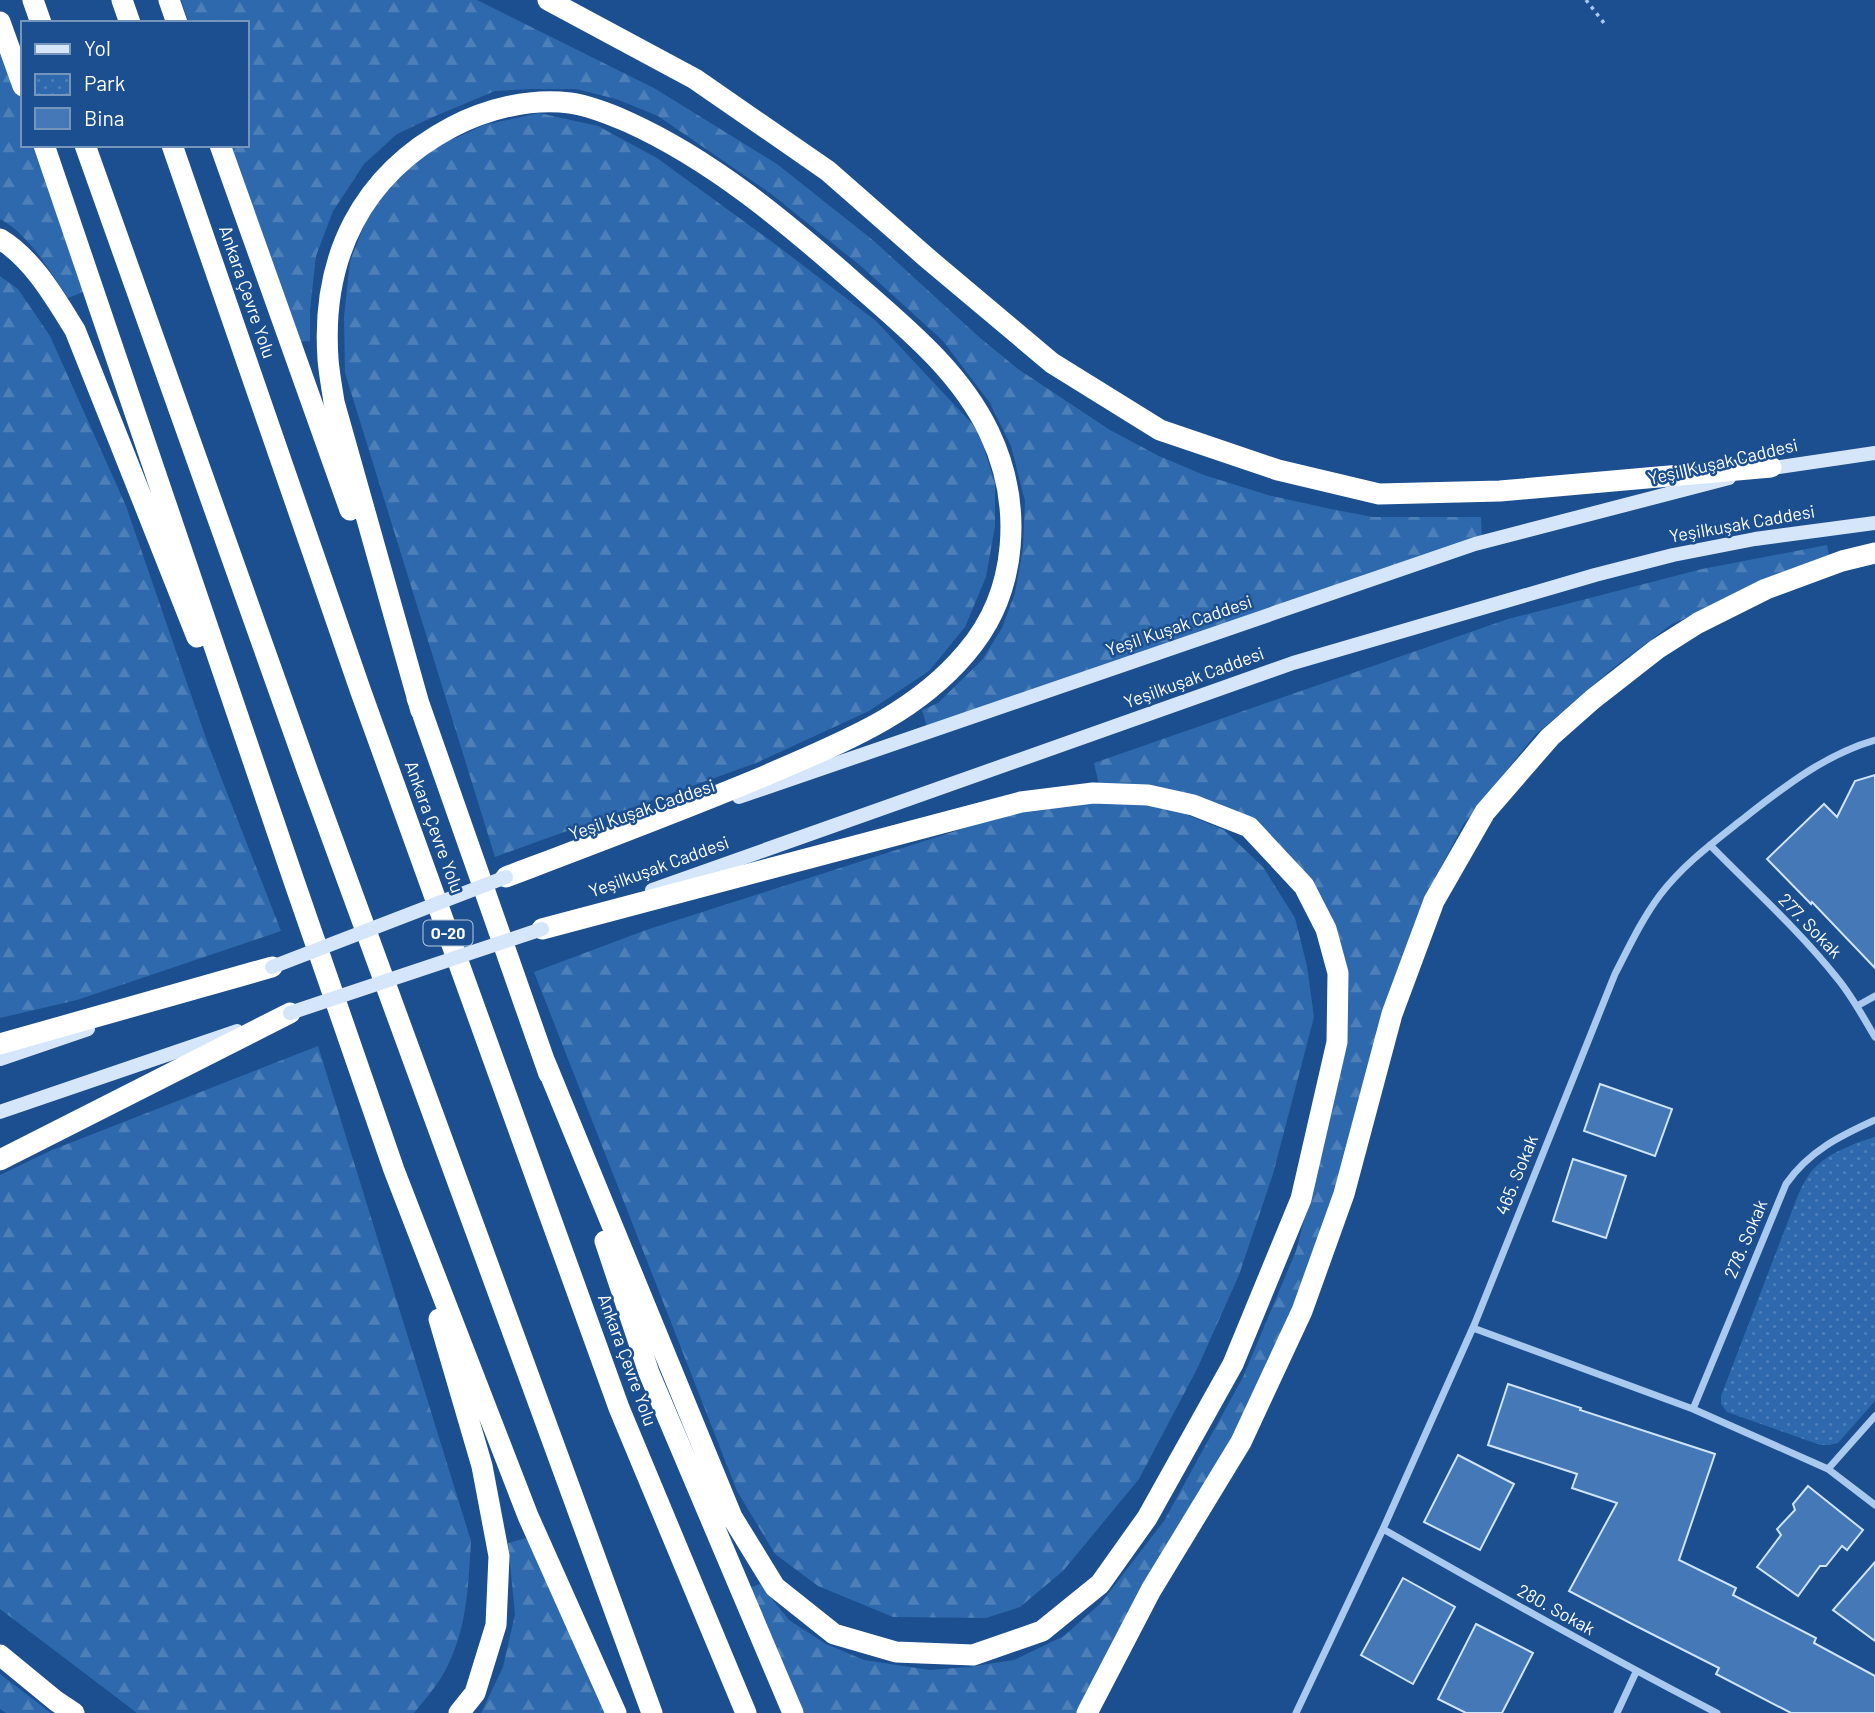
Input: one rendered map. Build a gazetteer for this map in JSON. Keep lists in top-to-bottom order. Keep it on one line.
{"streets":{"highway":["Ankara Çevre Yolu","O-20"],"main road":["Yeşil Kuşak Caddesi","Yeşilkuşak Caddesi"],"street":["277. Sokak","465. Sokak","278. Sokak","280. Sokak"]},"crossings":[["277. Sokak","465. Sokak"],["465. Sokak","280. Sokak"]],"legend":["Yol","Park","Bina"]}
